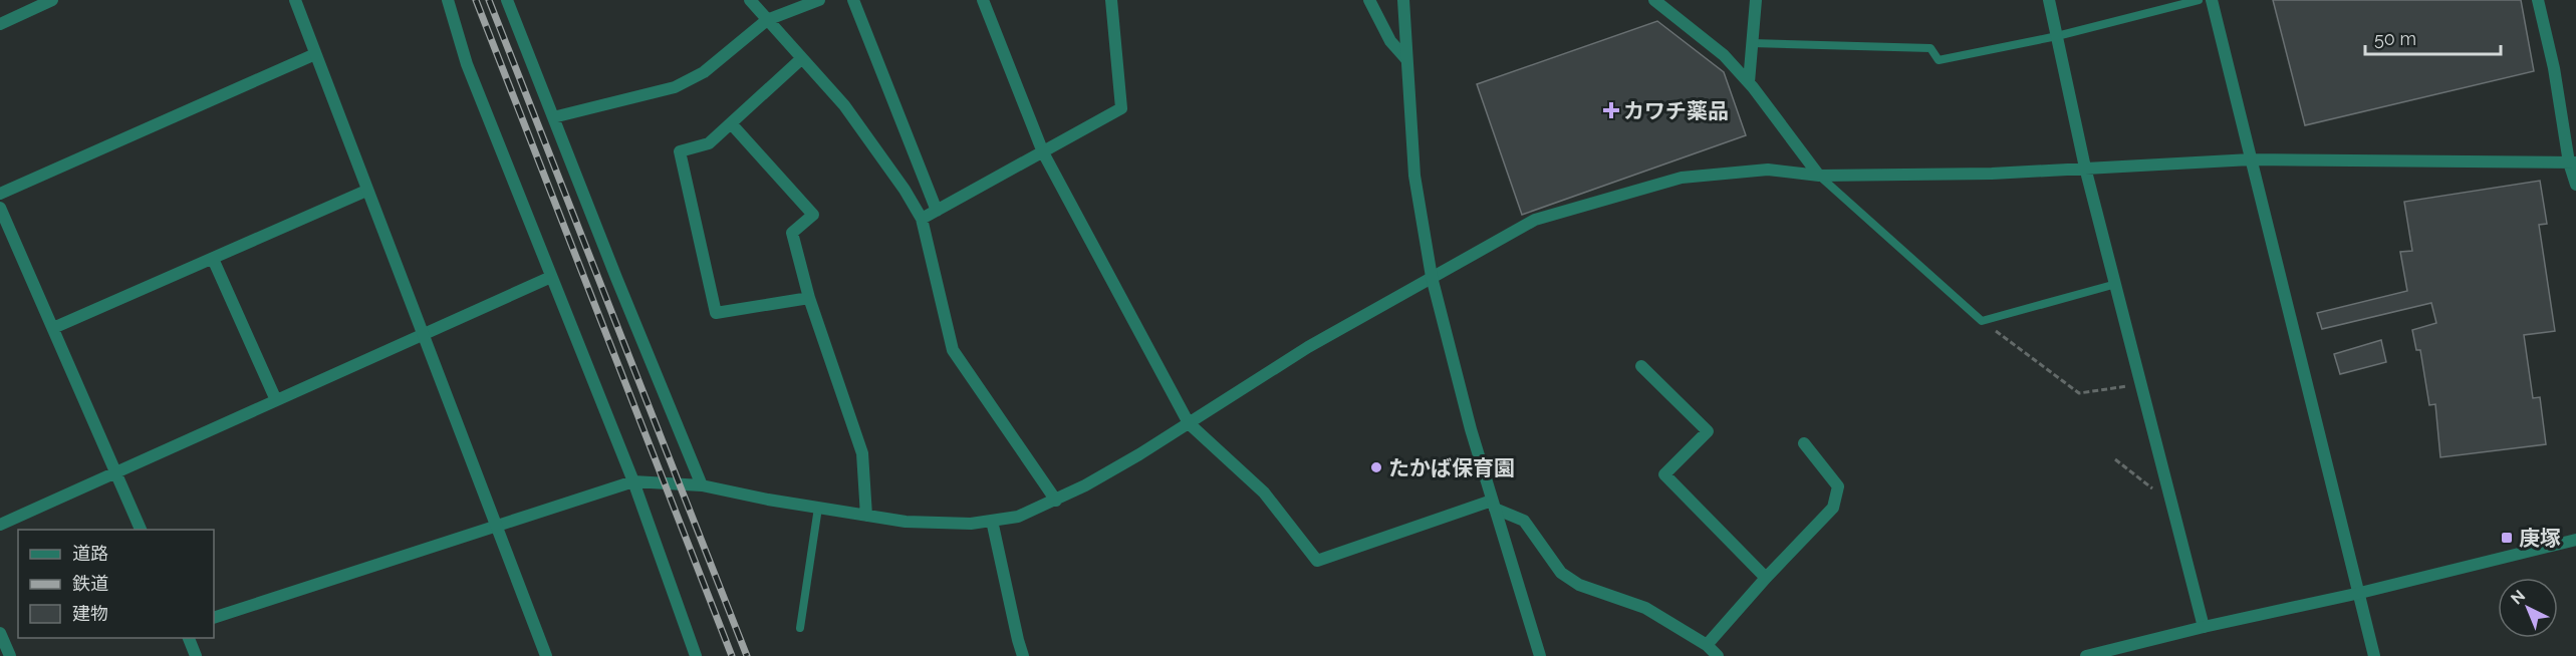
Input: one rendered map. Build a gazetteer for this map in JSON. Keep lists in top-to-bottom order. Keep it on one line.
{"places":{"health":["カワチ薬品"],"other":["たかば保育園"],"transit":["庚塚"]},"legend":["道路","鉄道","建物"],"scale_bar":"50 m","north":"top left"}
